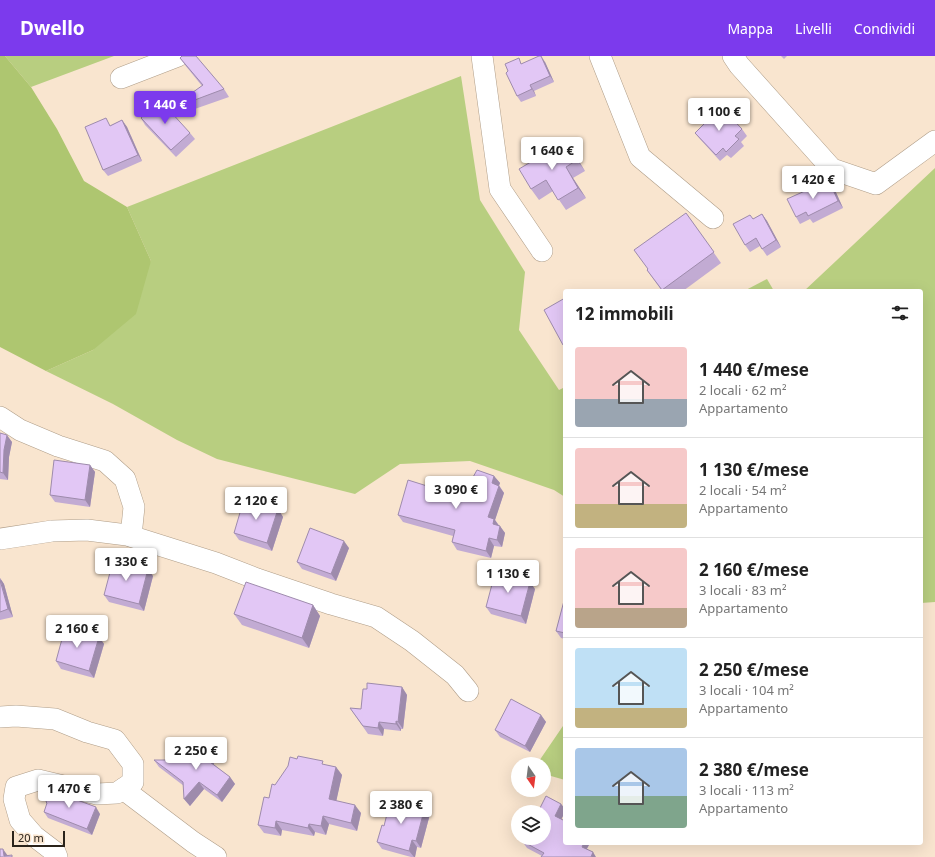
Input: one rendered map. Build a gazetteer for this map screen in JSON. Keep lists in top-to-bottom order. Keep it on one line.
{"scale_bar":"20 m","north":"bottom","page":{"header":"Dwello","nav":["Mappa","Livelli","Condividi"],"price":["1 440 €","1 100 €","1 640 €","1 420 €","3 090 €","2 120 €","1 330 €","1 130 €","2 160 €","2 250 €","1 470 €","2 380 €"],"heading":"12 immobili","list":[{"name":"1 440 €/mese","note":"2 locali · 62 m² · Appartamento"},{"name":"1 130 €/mese","note":"2 locali · 54 m² · Appartamento"},{"name":"2 160 €/mese","note":"3 locali · 83 m² · Appartamento"},{"name":"2 250 €/mese","note":"3 locali · 104 m² · Appartamento"},{"name":"2 380 €/mese","note":"3 locali · 113 m² · Appartamento"}],"scale":"20 m"}}
